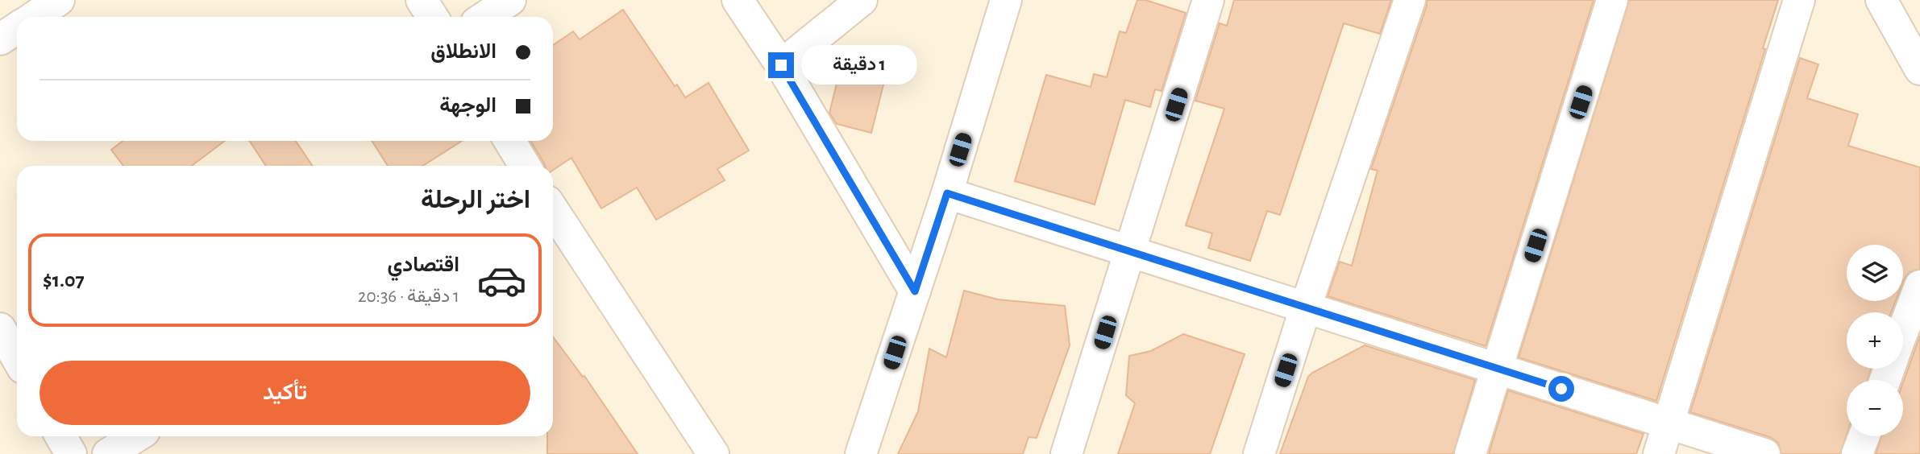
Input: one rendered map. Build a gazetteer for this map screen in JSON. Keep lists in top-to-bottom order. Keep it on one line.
{"page":{"banner":["الانطلاق","الوجهة"],"bubble":"1 دقيقة","heading":"اختر الرحلة","list":[{"name":"اقتصادي","note":"1 دقيقة · 20:36","value":"$1.07"}],"map_buttons":["+","−"],"buttons":"تأكيد"}}
